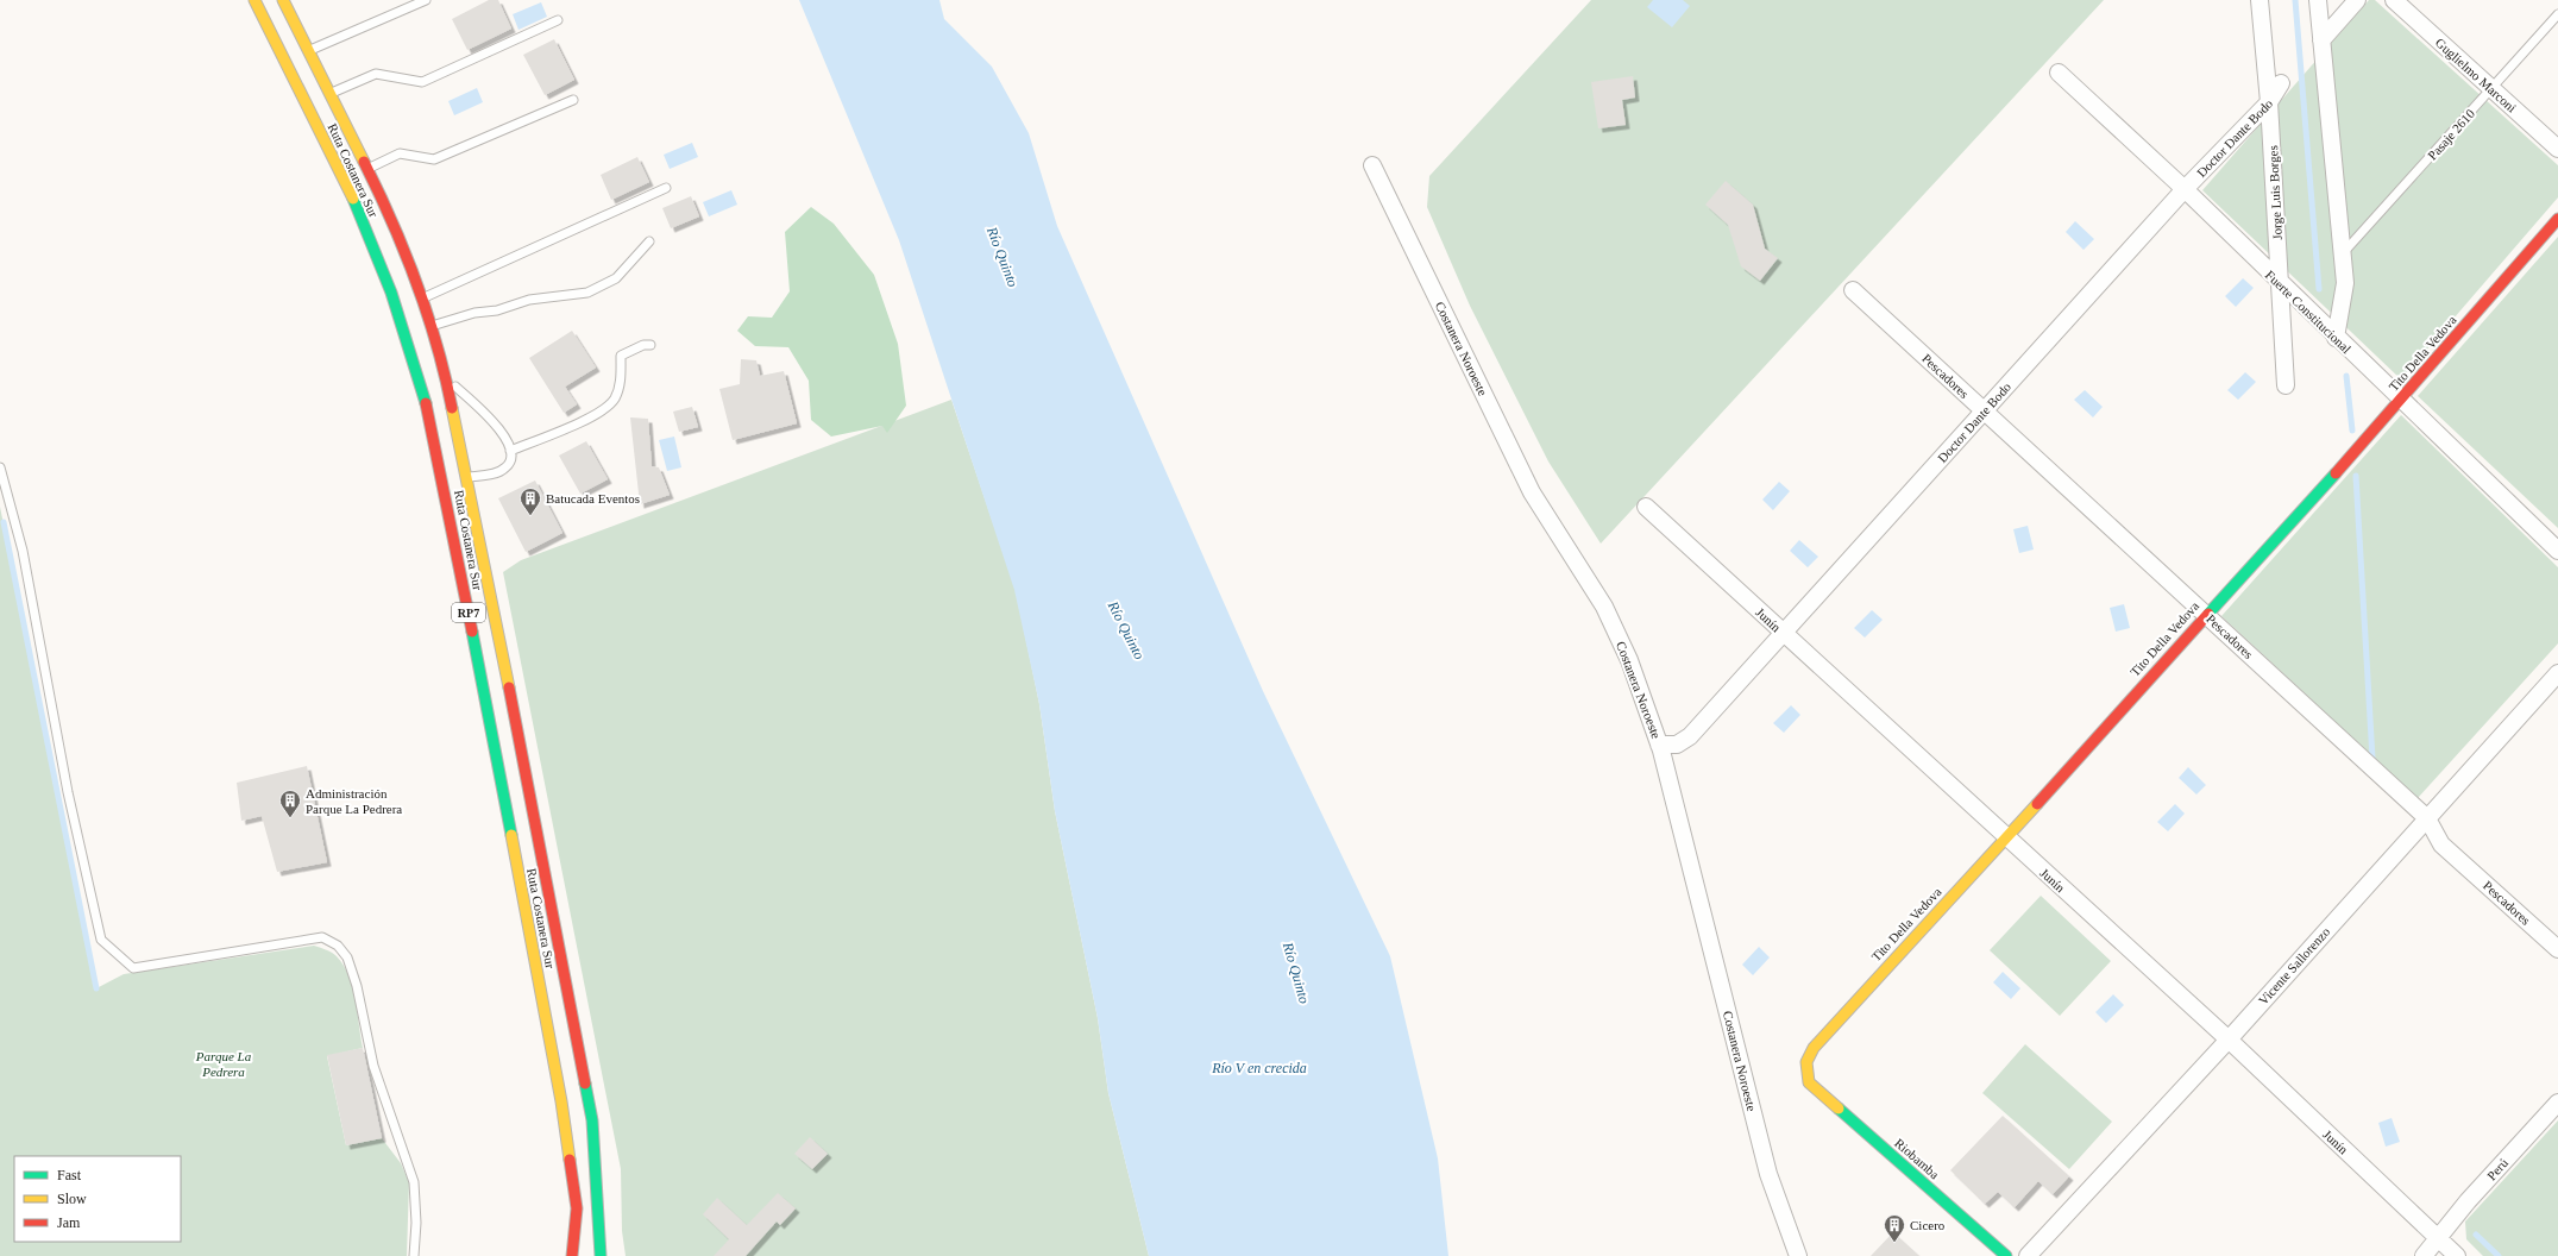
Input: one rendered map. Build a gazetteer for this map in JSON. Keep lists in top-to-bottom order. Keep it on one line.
{"streets":{"main road":["Ruta Costanera Sur","Tito Della Vedova","RP7","Riobamba"],"street":["Guglielmo Marconi","Doctor Dante Bodo","Jorge Luis Borges","Fuerte Constitucional","Costanera Noroeste","Pescadores","Junín","Vicente Sallorenzo","Perú"],"lane":["Pasaje 2610"]},"crossings":[["Guglielmo Marconi","Pasaje 2610"],["Doctor Dante Bodo","Jorge Luis Borges"],["Doctor Dante Bodo","Fuerte Constitucional"],["Doctor Dante Bodo","Costanera Noroeste"],["Doctor Dante Bodo","Pescadores"],["Doctor Dante Bodo","Junín"],["Jorge Luis Borges","Fuerte Constitucional"],["Fuerte Constitucional","Tito Della Vedova"],["Tito Della Vedova","Pescadores"],["Tito Della Vedova","Junín"],["Tito Della Vedova","Riobamba"],["Pescadores","Vicente Sallorenzo"],["Junín","Vicente Sallorenzo"],["Junín","Perú"]],"water":["Río Quinto","Río V en crecida"],"parks":["Parque La Pedrera"],"places":{"building":["Batucada Eventos","Administración Parque La Pedrera","Cicero"]},"legend":["Fast","Slow","Jam"]}
